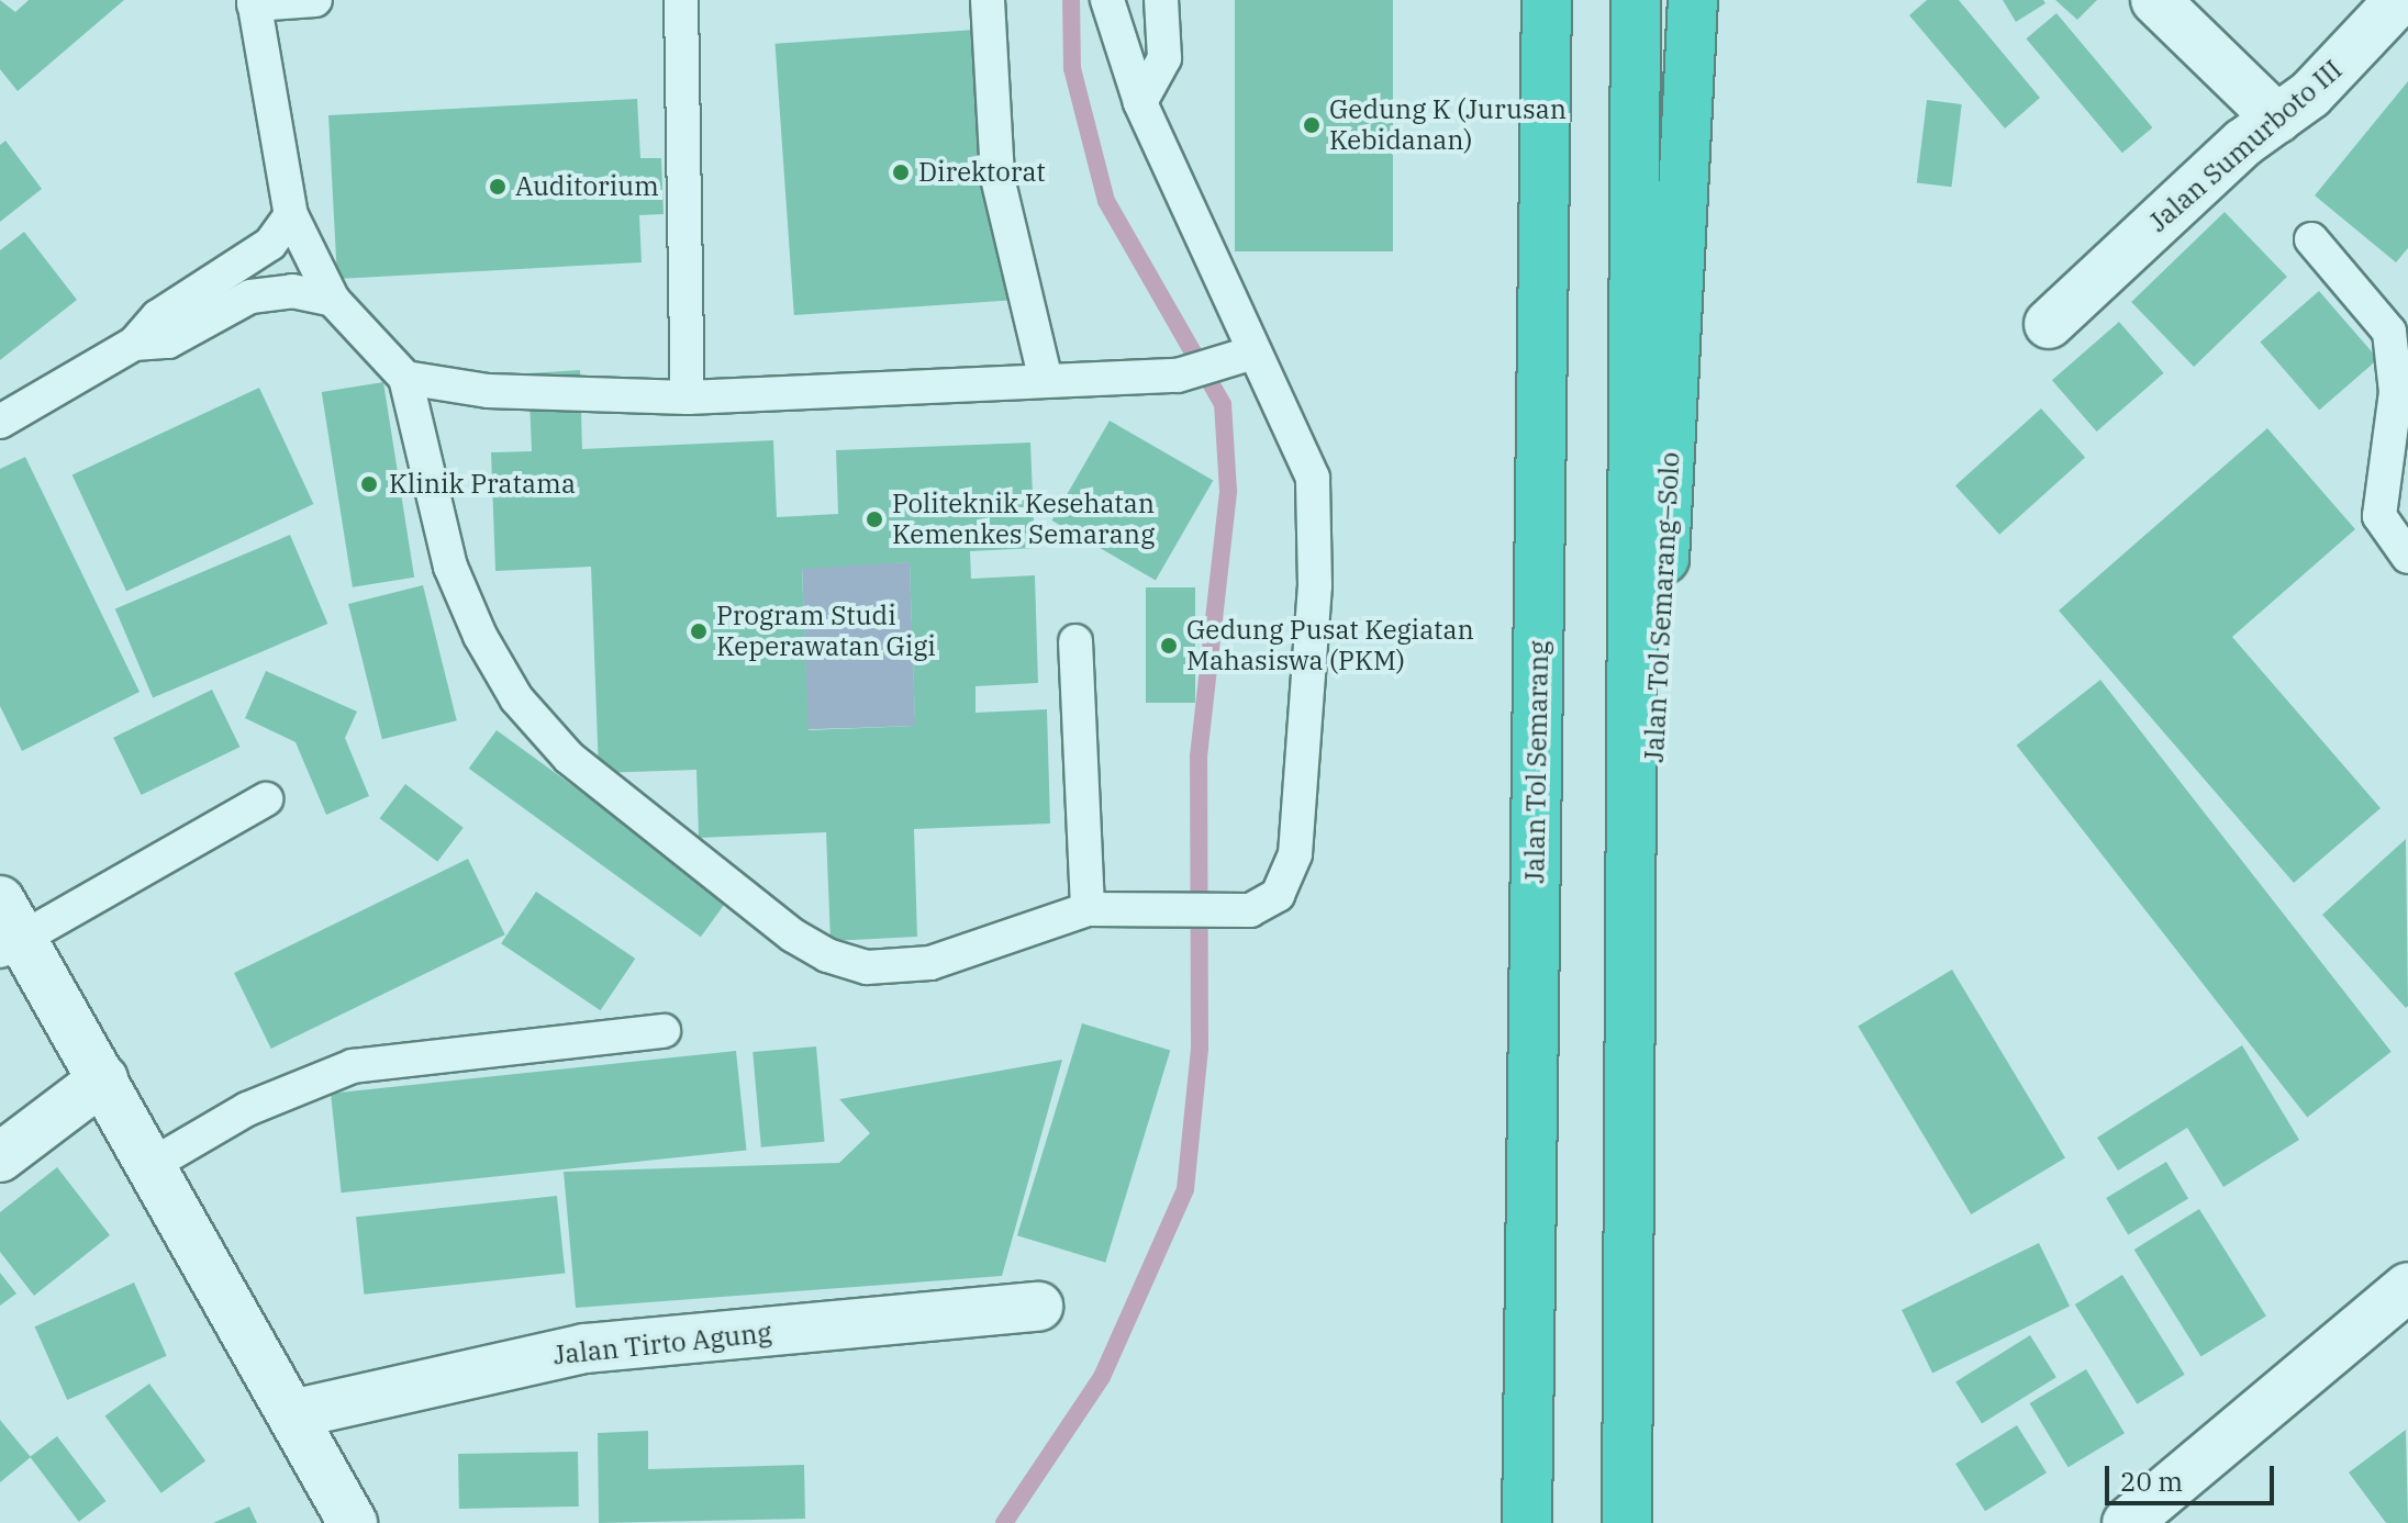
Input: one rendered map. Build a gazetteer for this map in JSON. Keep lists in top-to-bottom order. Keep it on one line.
{"streets":{"highway":["Jalan Tol Semarang–Solo","Jalan Tol Semarang"],"street":["Jalan Sumurboto III","Jalan Tirto Agung"]},"places":["Gedung K (Jurusan Kebidanan)","Direktorat","Auditorium","Klinik Pratama","Politeknik Kesehatan Kemenkes Semarang","Program Studi Keperawatan Gigi","Gedung Pusat Kegiatan Mahasiswa (PKM)"],"scale_bar":"20 m"}
